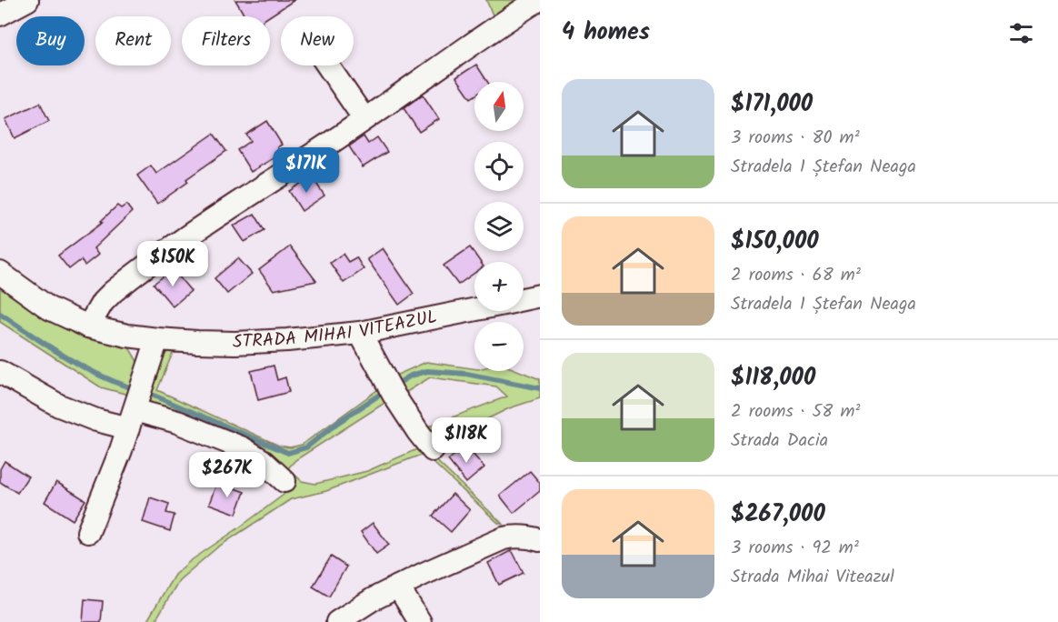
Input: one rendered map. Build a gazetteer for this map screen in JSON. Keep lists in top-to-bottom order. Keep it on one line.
{"streets":{"street":["STRADA MIHAI VITEAZUL"]},"north":"top","page":{"heading":"4 homes","chip":["Buy","Rent","Filters","New"],"list":[{"name":"$171,000","note":"3 rooms · 80 m² · Stradela 1 Ștefan Neaga"},{"name":"$150,000","note":"2 rooms · 68 m² · Stradela 1 Ștefan Neaga"},{"name":"$118,000","note":"2 rooms · 58 m² · Strada Dacia"},{"name":"$267,000","note":"3 rooms · 92 m² · Strada Mihai Viteazul"}],"map_buttons":["+","−"],"price":["$171K","$150K","$118K","$267K"]}}
